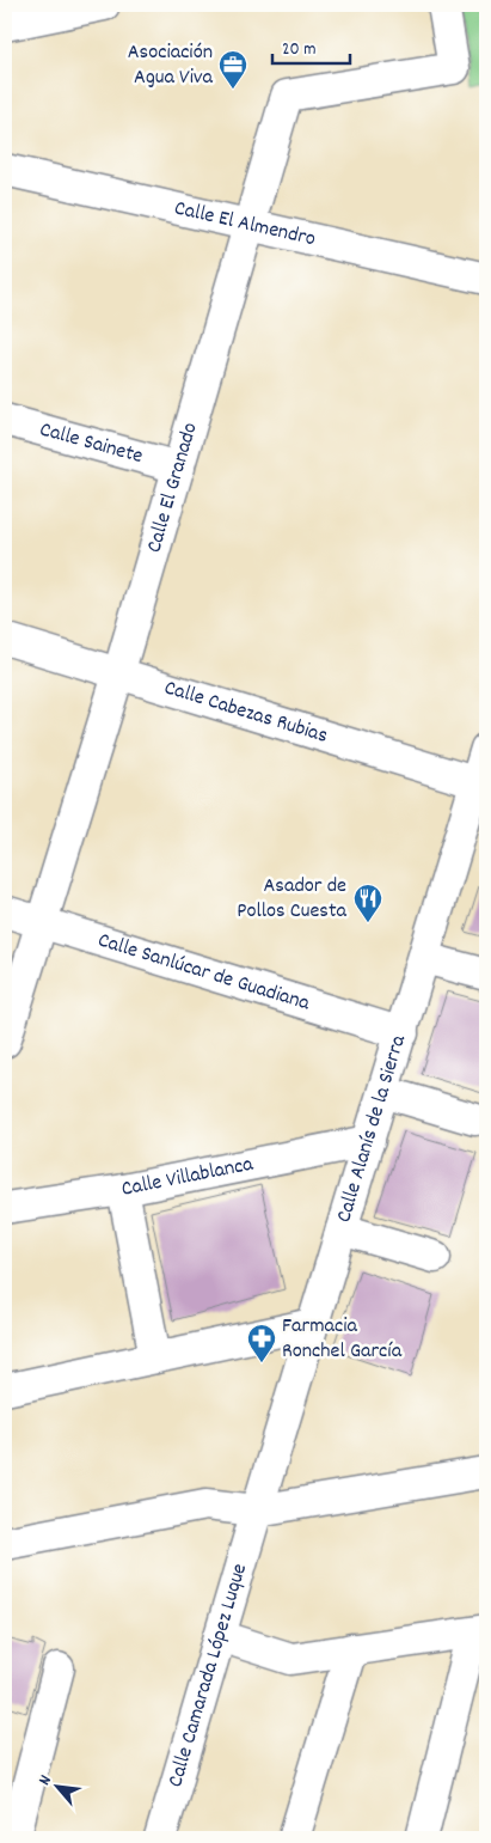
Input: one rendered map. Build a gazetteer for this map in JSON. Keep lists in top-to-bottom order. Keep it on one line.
{"streets":{"street":["Calle El Almendro","Calle Sainete","Calle El Granado","Calle Cabezas Rubias","Calle Sanlúcar de Guadiana","Calle Alanís de la Sierra","Calle Villablanca","Calle Camarada López Luque"]},"crossings":[["Calle El Almendro","Calle El Granado"],["Calle Sainete","Calle El Granado"],["Calle El Granado","Calle Cabezas Rubias"],["Calle El Granado","Calle Sanlúcar de Guadiana"],["Calle Cabezas Rubias","Calle Alanís de la Sierra"],["Calle Sanlúcar de Guadiana","Calle Alanís de la Sierra"],["Calle Alanís de la Sierra","Calle Villablanca"],["Calle Alanís de la Sierra","Calle Camarada López Luque"]],"places":{"office":["Asociación Agua Viva"],"restaurant":["Asador de Pollos Cuesta"],"pharmacy":["Farmacia Ronchel García"]},"scale_bar":"20 m","north":"top left"}
